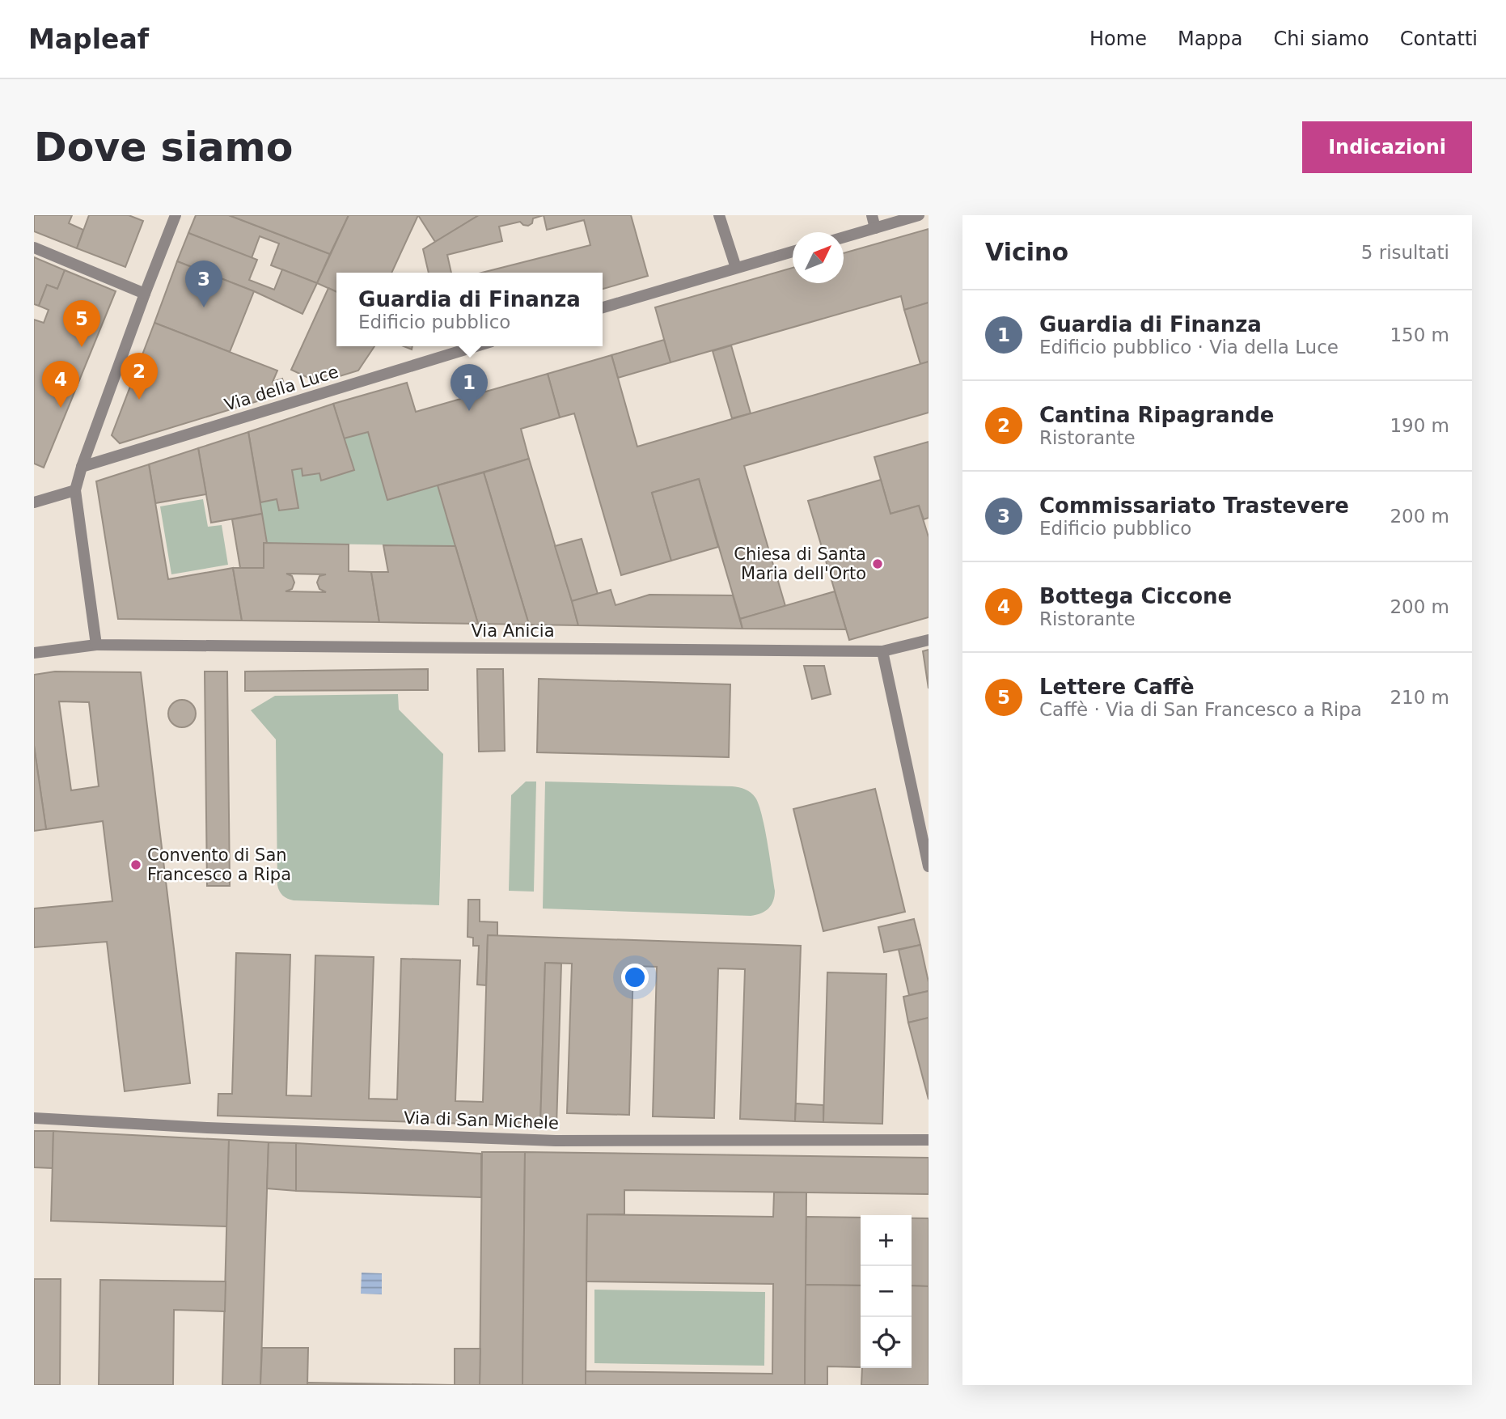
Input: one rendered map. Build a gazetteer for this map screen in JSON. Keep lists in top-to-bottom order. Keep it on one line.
{"streets":{"street":["Via della Luce","Via Anicia","Via di San Michele"]},"places":["Chiesa di Santa Maria dell'Orto","Convento di San Francesco a Ripa"],"north":"top right","page":{"header":"Mapleaf","nav":["Home","Mappa","Chi siamo","Contatti"],"buttons":"Indicazioni","title":"Dove siamo","heading":["Vicino","5 risultati"],"pins":["3","5","2","4","1"],"popup":["Guardia di Finanza","Edificio pubblico"],"list":[{"mark":"1","name":"Guardia di Finanza","note":"Edificio pubblico · Via della Luce","value":"150 m"},{"mark":"2","name":"Cantina Ripagrande","note":"Ristorante","value":"190 m"},{"mark":"3","name":"Commissariato Trastevere","note":"Edificio pubblico","value":"200 m"},{"mark":"4","name":"Bottega Ciccone","note":"Ristorante","value":"200 m"},{"mark":"5","name":"Lettere Caffè","note":"Caffè · Via di San Francesco a Ripa","value":"210 m"}],"map_buttons":["+","−"]}}
